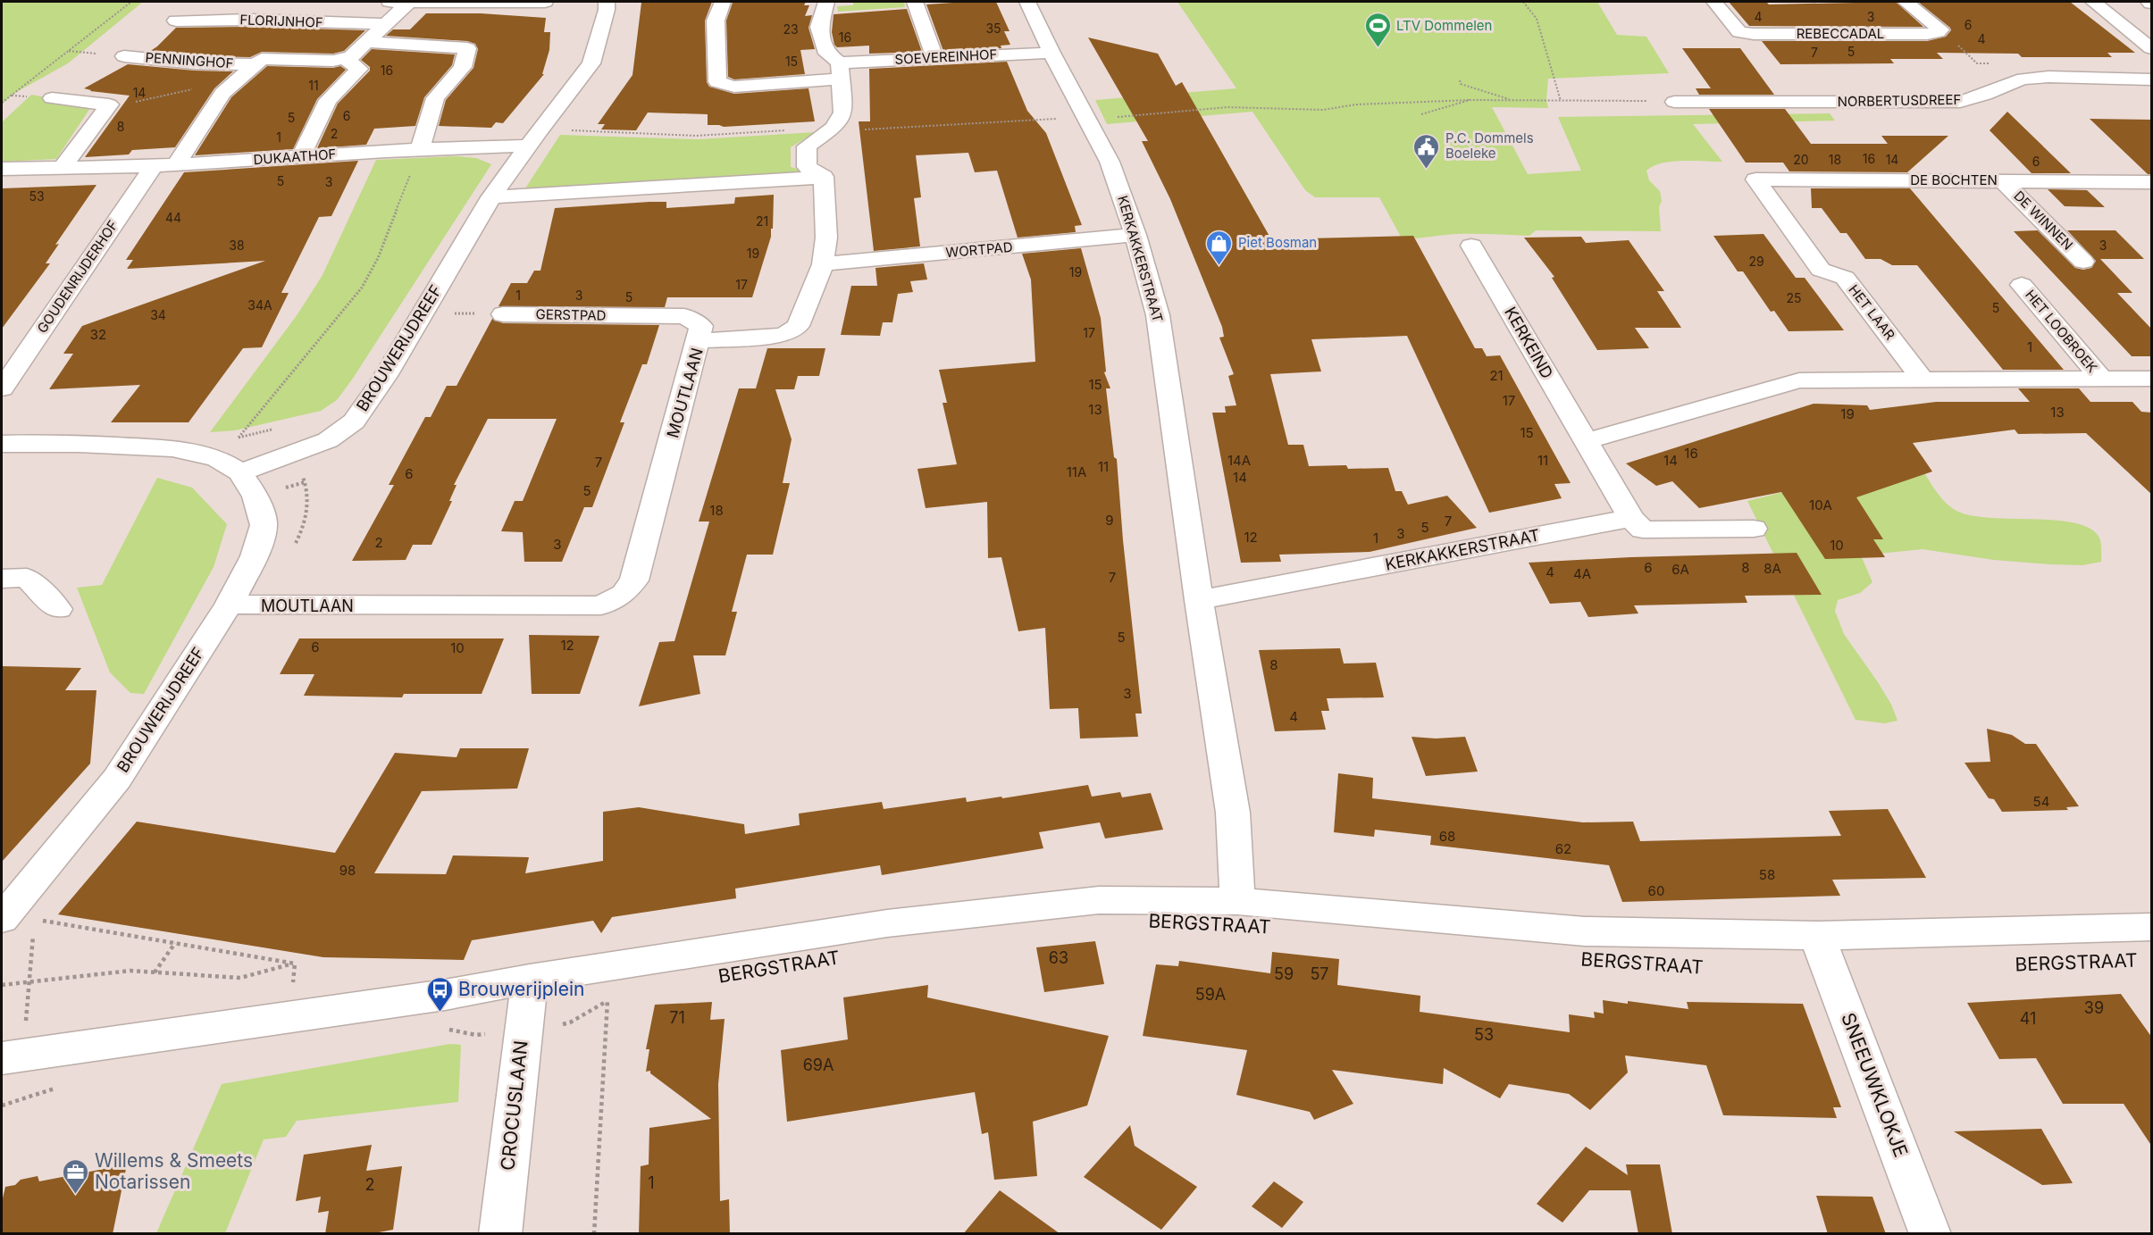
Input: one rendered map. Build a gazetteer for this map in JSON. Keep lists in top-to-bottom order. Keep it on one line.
{"streets":{"street":["FLORIJNHOF","REBECCADAL","SOEVEREINHOF","PENNINGHOF","NORBERTUSDREEF","DUKAATHOF","DE BOCHTEN","DE WINNEN","WORTPAD","KERKAKKERSTRAAT","GOUDENRIJDERHOF","HET LAAR","GERSTPAD","HET LOOBROEK","KERKEIND","BROUWERIJDREEF","MOUTLAAN","BERGSTRAAT","SNEEUWKLOKJE","CROCUSLAAN"]},"crossings":[["FLORIJNHOF","PENNINGHOF"],["SOEVEREINHOF","KERKAKKERSTRAAT"],["PENNINGHOF","DUKAATHOF"],["DUKAATHOF","GOUDENRIJDERHOF"],["DUKAATHOF","BROUWERIJDREEF"],["DE BOCHTEN","DE WINNEN"],["DE BOCHTEN","HET LAAR"],["WORTPAD","KERKAKKERSTRAAT"],["WORTPAD","MOUTLAAN"],["KERKAKKERSTRAAT","KERKEIND"],["KERKAKKERSTRAAT","BERGSTRAAT"],["GERSTPAD","MOUTLAAN"],["BROUWERIJDREEF","MOUTLAAN"],["BERGSTRAAT","SNEEUWKLOKJE"],["BERGSTRAAT","CROCUSLAAN"]],"places":{"sports":["LTV Dommelen"],"public building":["P.C. Dommels Boeleke"],"shop":["Piet Bosman"],"bus stop":["Brouwerijplein"],"office":["Willems & Smeets Notarissen"]},"house_numbers":["4","3","6","35","23","16","4","5","7","15","16","11","14","6","5","8","2","1","16","20","18","14","6","5","3","53","44","21","38","3","19","29","19","17","1","3","5","25","34A","5","34","17","32","1","21","15","17","13","13","19","15","16","14A","11","14","7","11","11A","6","14","5","10A","18","9","7","5","3","12","1","2","3","10","6","8","8A","6A","4","4A","7","5","12","6","10","8","3","4","54","68","62","98","58","60","63","59","57","59A","39","71","41","53","69A","1","2"]}
